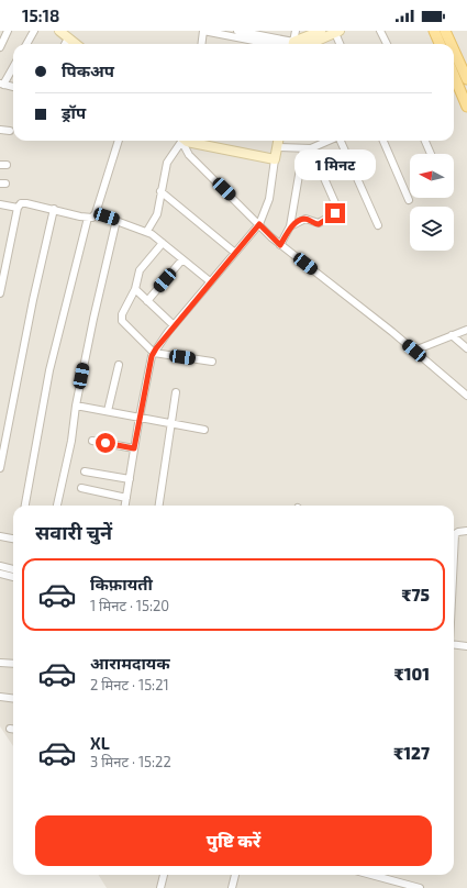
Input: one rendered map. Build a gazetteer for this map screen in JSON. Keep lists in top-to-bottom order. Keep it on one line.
{"north":"left","page":{"status":"15:18","banner":["पिकअप","ड्रॉप"],"bubble":"1 मिनट","heading":"सवारी चुनें","list":[{"name":"किफ़ायती","note":"1 मिनट · 15:20","value":"₹75"},{"name":"आरामदायक","note":"2 मिनट · 15:21","value":"₹101"},{"name":"XL","note":"3 मिनट · 15:22","value":"₹127"}],"buttons":"पुष्टि करें"}}
